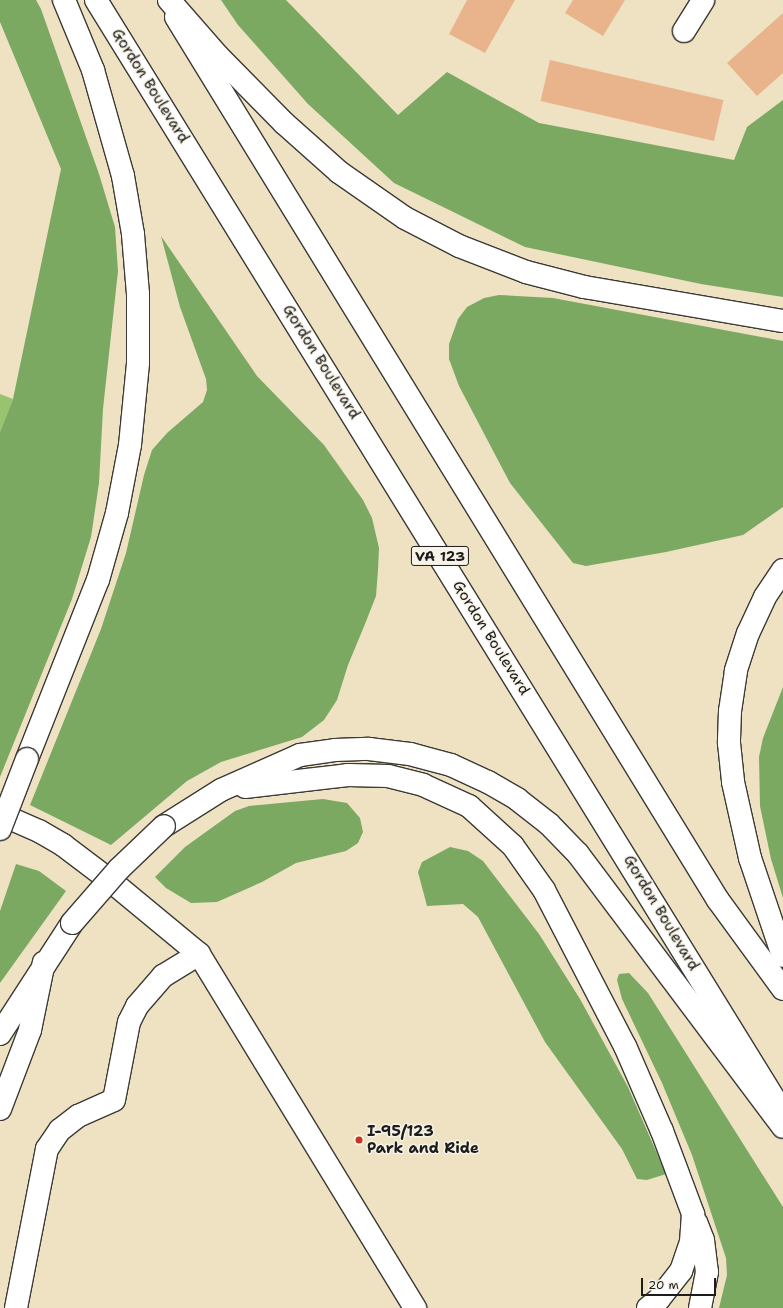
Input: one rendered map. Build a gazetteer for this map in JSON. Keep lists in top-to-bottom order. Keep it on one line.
{"streets":{"main road":["Gordon Boulevard","VA 123"]},"places":["I-95/123 Park and Ride"],"scale_bar":"20 m"}
